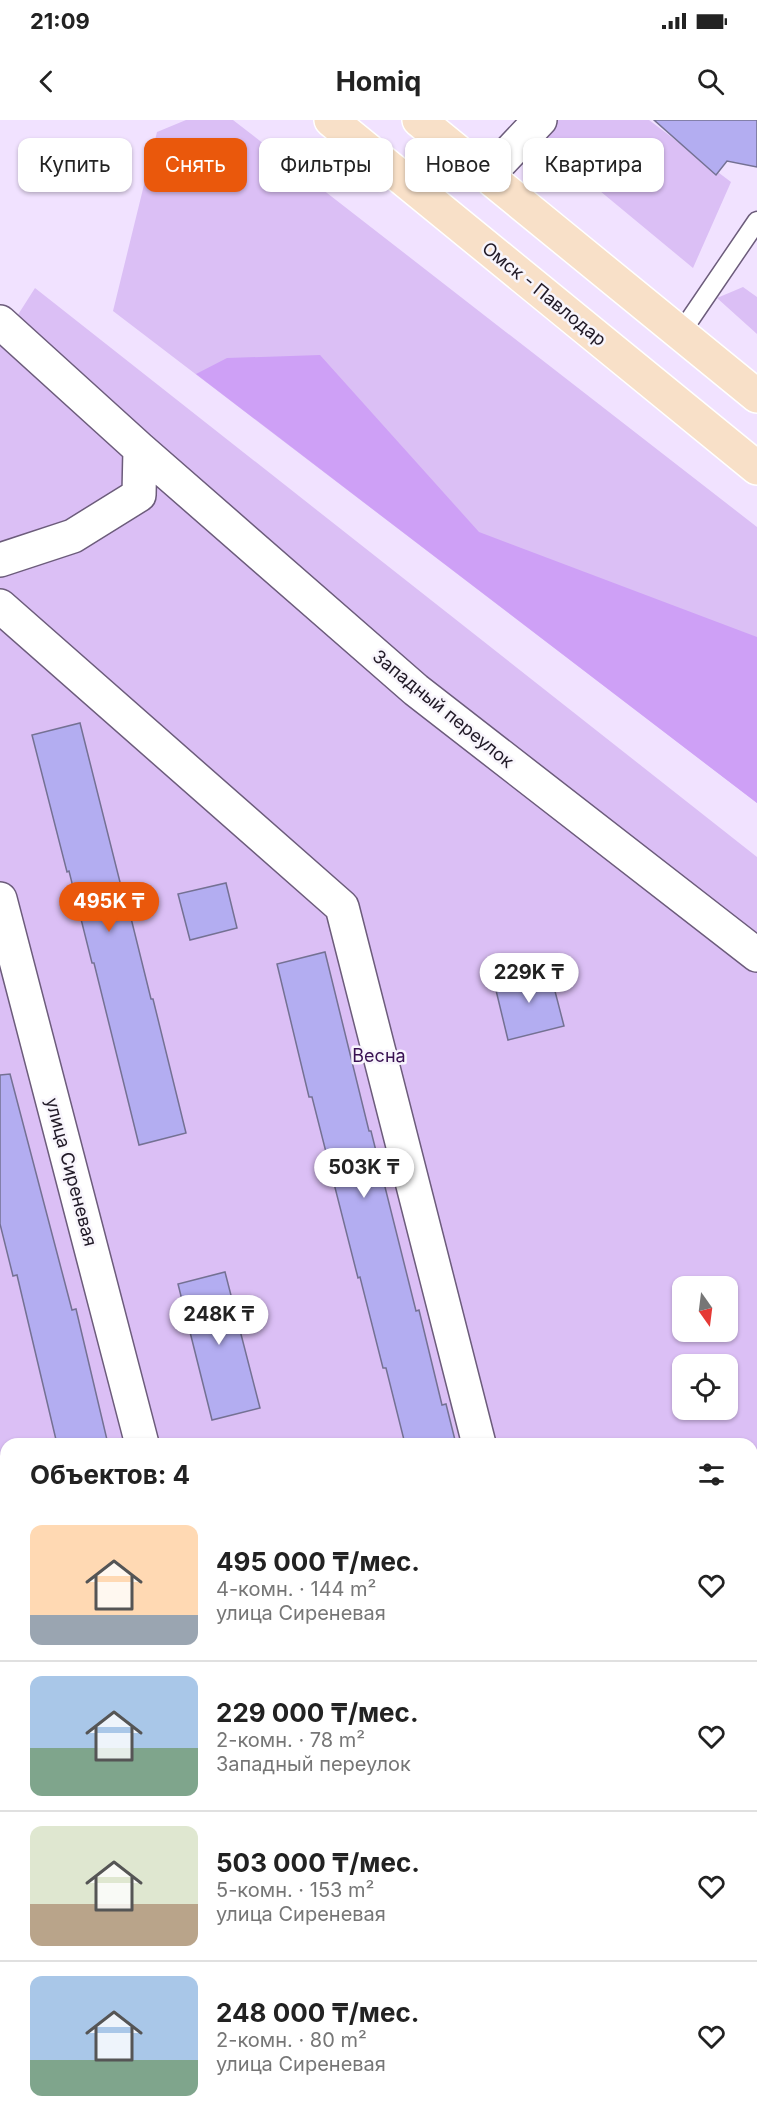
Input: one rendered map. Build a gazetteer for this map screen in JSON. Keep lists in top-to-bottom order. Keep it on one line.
{"streets":{"main road":["Омск - Павлодар"],"street":["Западный переулок","улица Сиреневая"]},"parks":["Весна"],"north":"bottom","page":{"status":"21:09","header":"Homiq","chip":["Купить","Снять","Фильтры","Новое","Квартира"],"price":["495K ₸","229K ₸","503K ₸","248K ₸"],"heading":"Объектов: 4","list":[{"name":"495 000 ₸/мес.","note":"4-комн. · 144 m² · улица Сиреневая"},{"name":"229 000 ₸/мес.","note":"2-комн. · 78 m² · Западный переулок"},{"name":"503 000 ₸/мес.","note":"5-комн. · 153 m² · улица Сиреневая"},{"name":"248 000 ₸/мес.","note":"2-комн. · 80 m² · улица Сиреневая"}]}}
